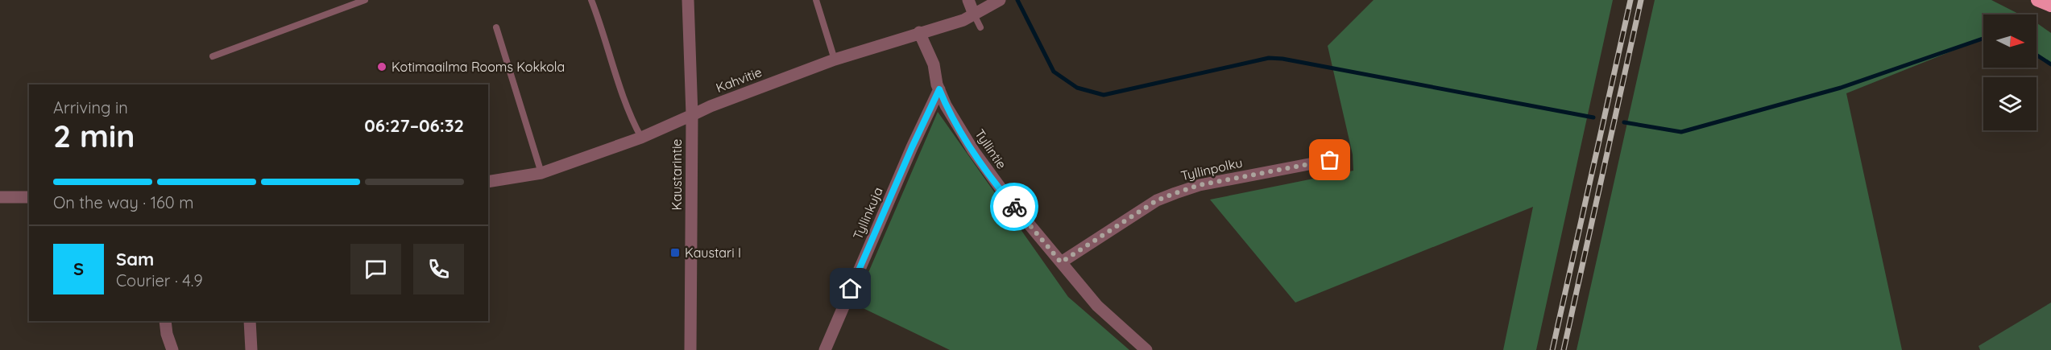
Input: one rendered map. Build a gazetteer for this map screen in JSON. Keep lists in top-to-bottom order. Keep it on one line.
{"streets":{"street":["Kahvitie","Tyllintie","Tyllinpolku","Kaustarintie","Tyllinkuja"]},"crossings":[["Kahvitie","Tyllintie"],["Kahvitie","Kaustarintie"],["Tyllintie","Tyllinpolku"],["Tyllintie","Tyllinkuja"]],"places":{"other":["Kotimaailma Rooms Kokkola"],"transit":["Kaustari I"]},"north":"right","page":{"heading":["2 min","Arriving in","06:27–06:32"],"panel":["Sam","Courier · 4.9"],"bar":"On the way · 160 m","round":"S"}}
